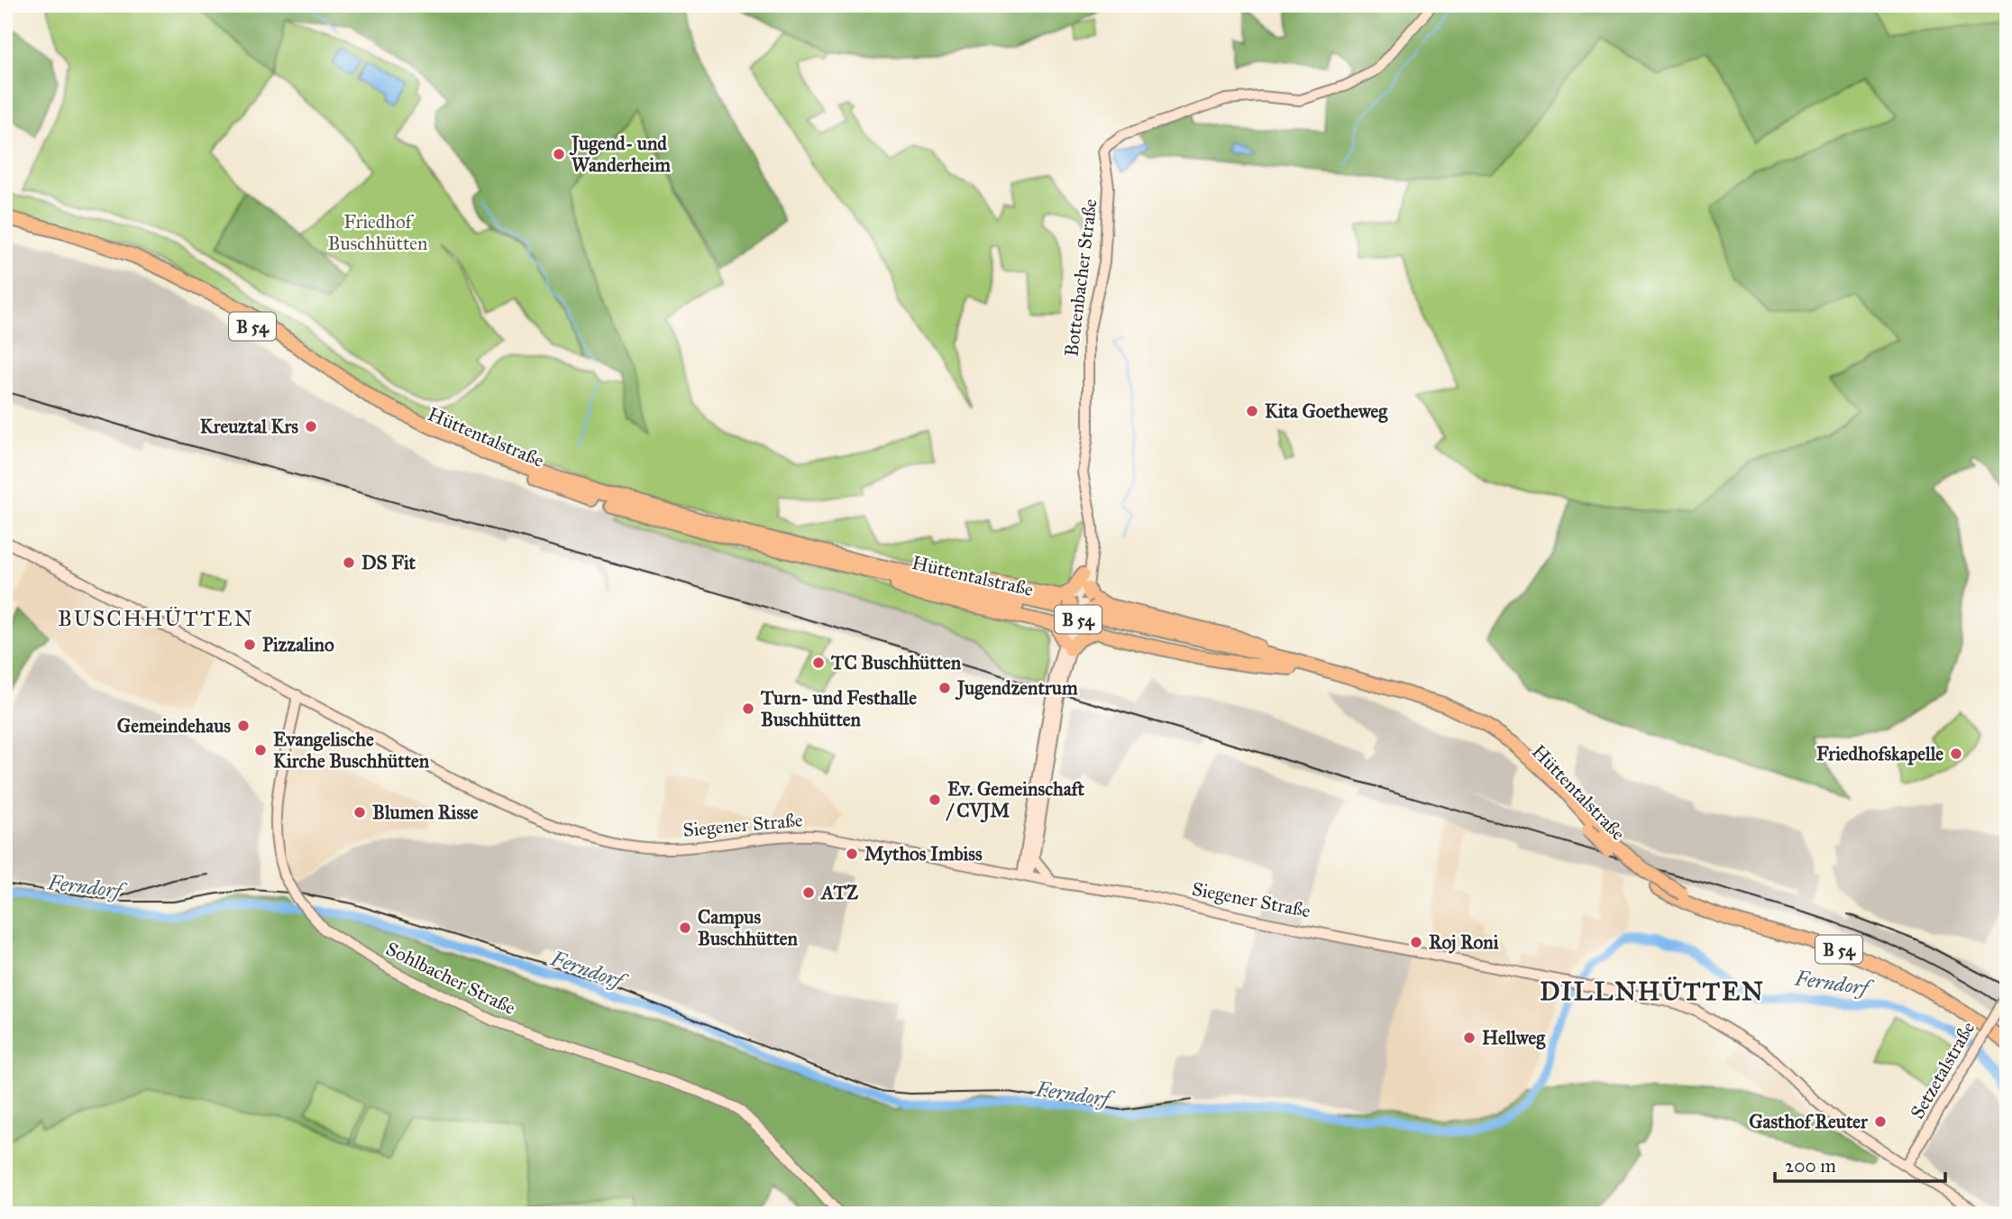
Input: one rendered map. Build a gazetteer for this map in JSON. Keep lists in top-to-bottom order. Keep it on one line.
{"streets":{"highway":["B 54","Hüttentalstraße"],"street":["Bottenbacher Straße","Siegener Straße","Sohlbacher Straße","Setzetalstraße"]},"crossings":[["Bottenbacher Straße","Siegener Straße"],["Siegener Straße","Sohlbacher Straße"],["Siegener Straße","Setzetalstraße"]],"districts":["BUSCHHÜTTEN","DILLNHÜTTEN"],"water":["Ferndorf"],"parks":["Friedhof Buschhütten"],"places":["Jugend- und Wanderheim","Kita Goetheweg","Kreuztal Krs","DS Fit","Pizzalino","TC Buschhütten","Jugendzentrum","Turn- und Festhalle Buschhütten","Gemeindehaus","Evangelische Kirche Buschhütten","Friedhofskapelle","Ev. Gemeinschaft / CVJM","Blumen Risse","Mythos Imbiss","ATZ","Campus Buschhütten","Roj Roni","Hellweg","Gasthof Reuter"],"scale_bar":"200 m"}
